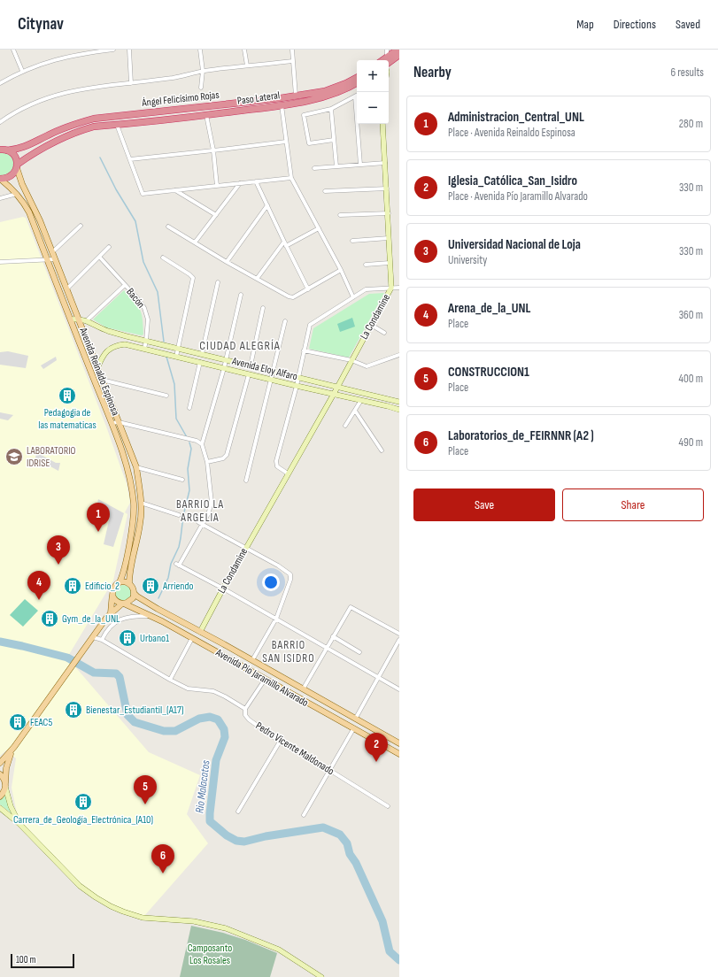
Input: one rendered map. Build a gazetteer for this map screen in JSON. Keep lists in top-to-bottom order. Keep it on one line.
{"streets":{"highway":["Paso Lateral","Ángel Felicísimo Rojas"],"main road":["Avenida Reinaldo Espinosa","Avenida Pío Jaramillo Alvarado"],"street":["Bacón","La Condamine","Avenida Eloy Alfaro","Pedro Vicente Maldonado"]},"crossings":[["Paso Lateral","Avenida Reinaldo Espinosa"],["Bacón","Avenida Eloy Alfaro"],["La Condamine","Avenida Eloy Alfaro"],["La Condamine","Avenida Pío Jaramillo Alvarado"],["Avenida Eloy Alfaro","Avenida Reinaldo Espinosa"],["Avenida Reinaldo Espinosa","Avenida Pío Jaramillo Alvarado"]],"districts":["CIUDAD ALEGRÍA","BARRIO LA ARGELIA","BARRIO SAN ISIDRO"],"water":["Rio Malacatos"],"parks":["Camposanto Los Rosales"],"places":{"building":["Pedagogia de las matematicas","Edificio_2","Arriendo","Gym_de_la_UNL","Urbano1","Bienestar_Estudiantil_(A17)","FEAC5","Carrera_de_Geología_Electrónica_(A10)"],"school or university":["LABORATORIO IDRISE"]},"scale_bar":"100 m","page":{"header":"Citynav","nav":["Map","Directions","Saved"],"heading":["Nearby","6 results"],"map_buttons":["+","−"],"list":[{"mark":"1","name":"Administracion_Central_UNL","note":"Place · Avenida Reinaldo Espinosa","value":"280 m"},{"mark":"2","name":"Iglesia_Católica_San_Isidro","note":"Place · Avenida Pío Jaramillo Alvarado","value":"330 m"},{"mark":"3","name":"Universidad Nacional de Loja","note":"University","value":"330 m"},{"mark":"4","name":"Arena_de_la_UNL","note":"Place","value":"360 m"},{"mark":"5","name":"CONSTRUCCION1","note":"Place","value":"400 m"},{"mark":"6","name":"Laboratorios_de_FEIRNNR (A2 )","note":"Place","value":"490 m"}],"buttons":["Save","Share"],"pins":["1","3","4","2","5","6"],"scale":"100 m"}}
